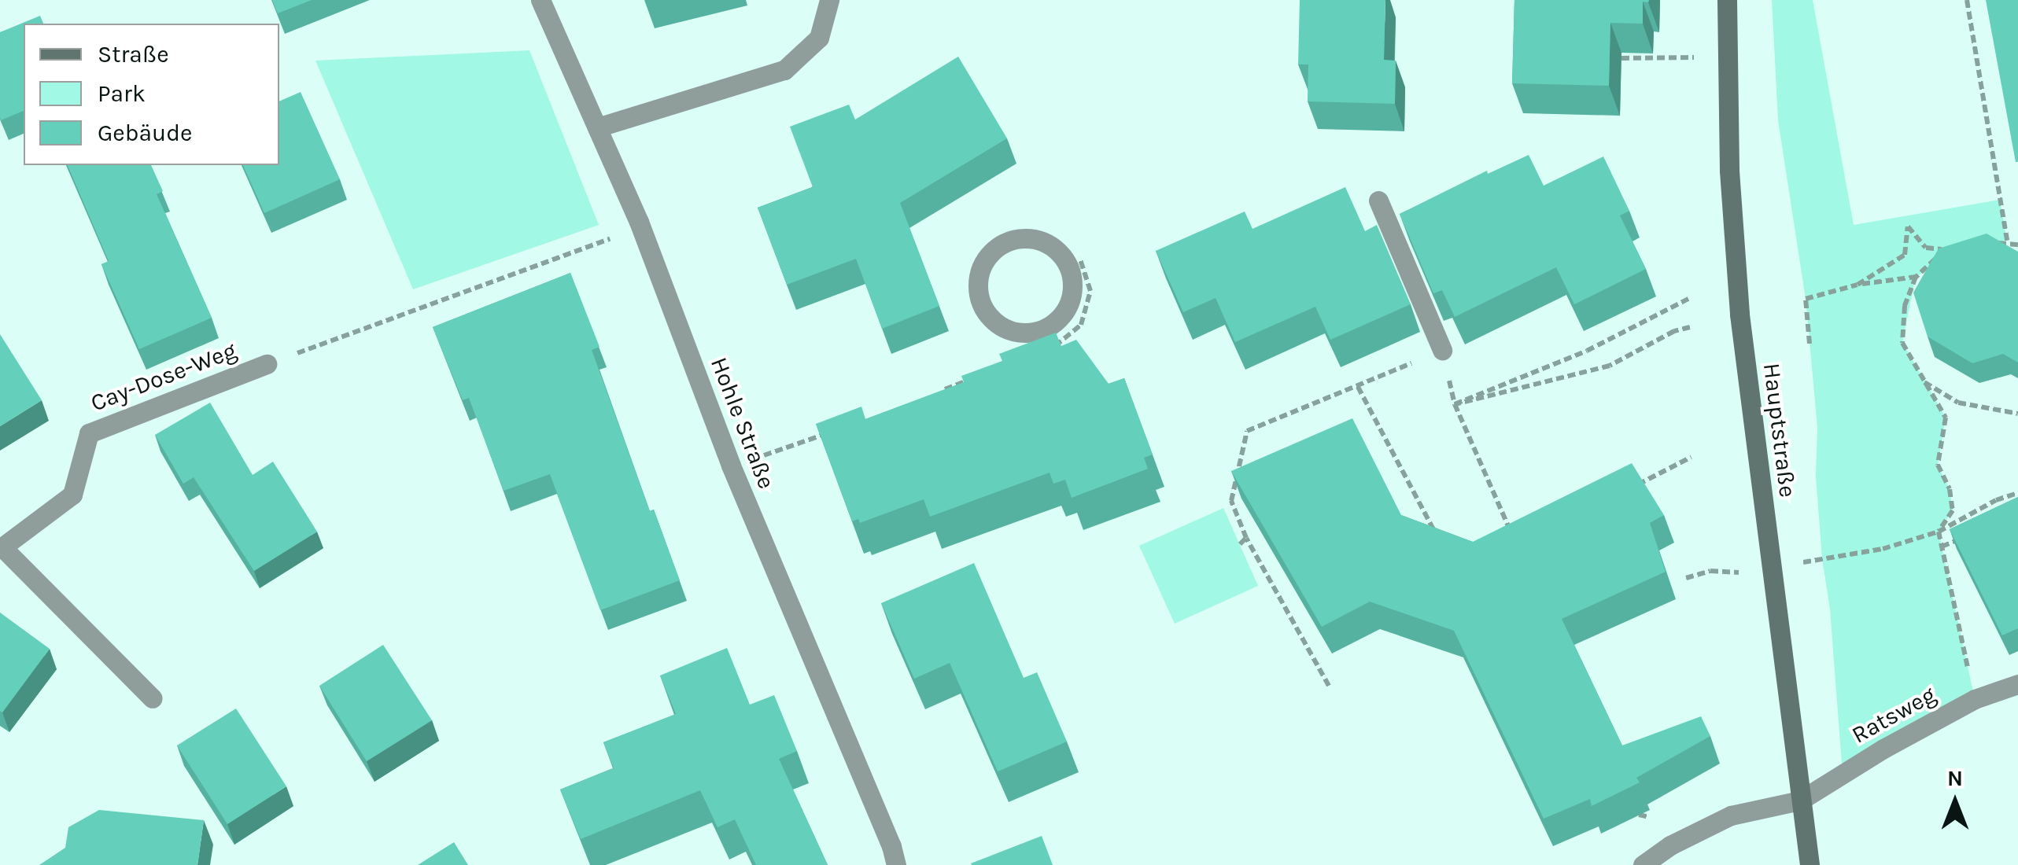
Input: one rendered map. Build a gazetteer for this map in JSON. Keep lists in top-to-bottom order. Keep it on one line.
{"streets":{"main road":["Hauptstraße"],"street":["Cay-Dose-Weg","Hohle Straße","Ratsweg"]},"crossings":[["Hauptstraße","Ratsweg"]],"legend":["Straße","Park","Gebäude"],"north":"top"}
